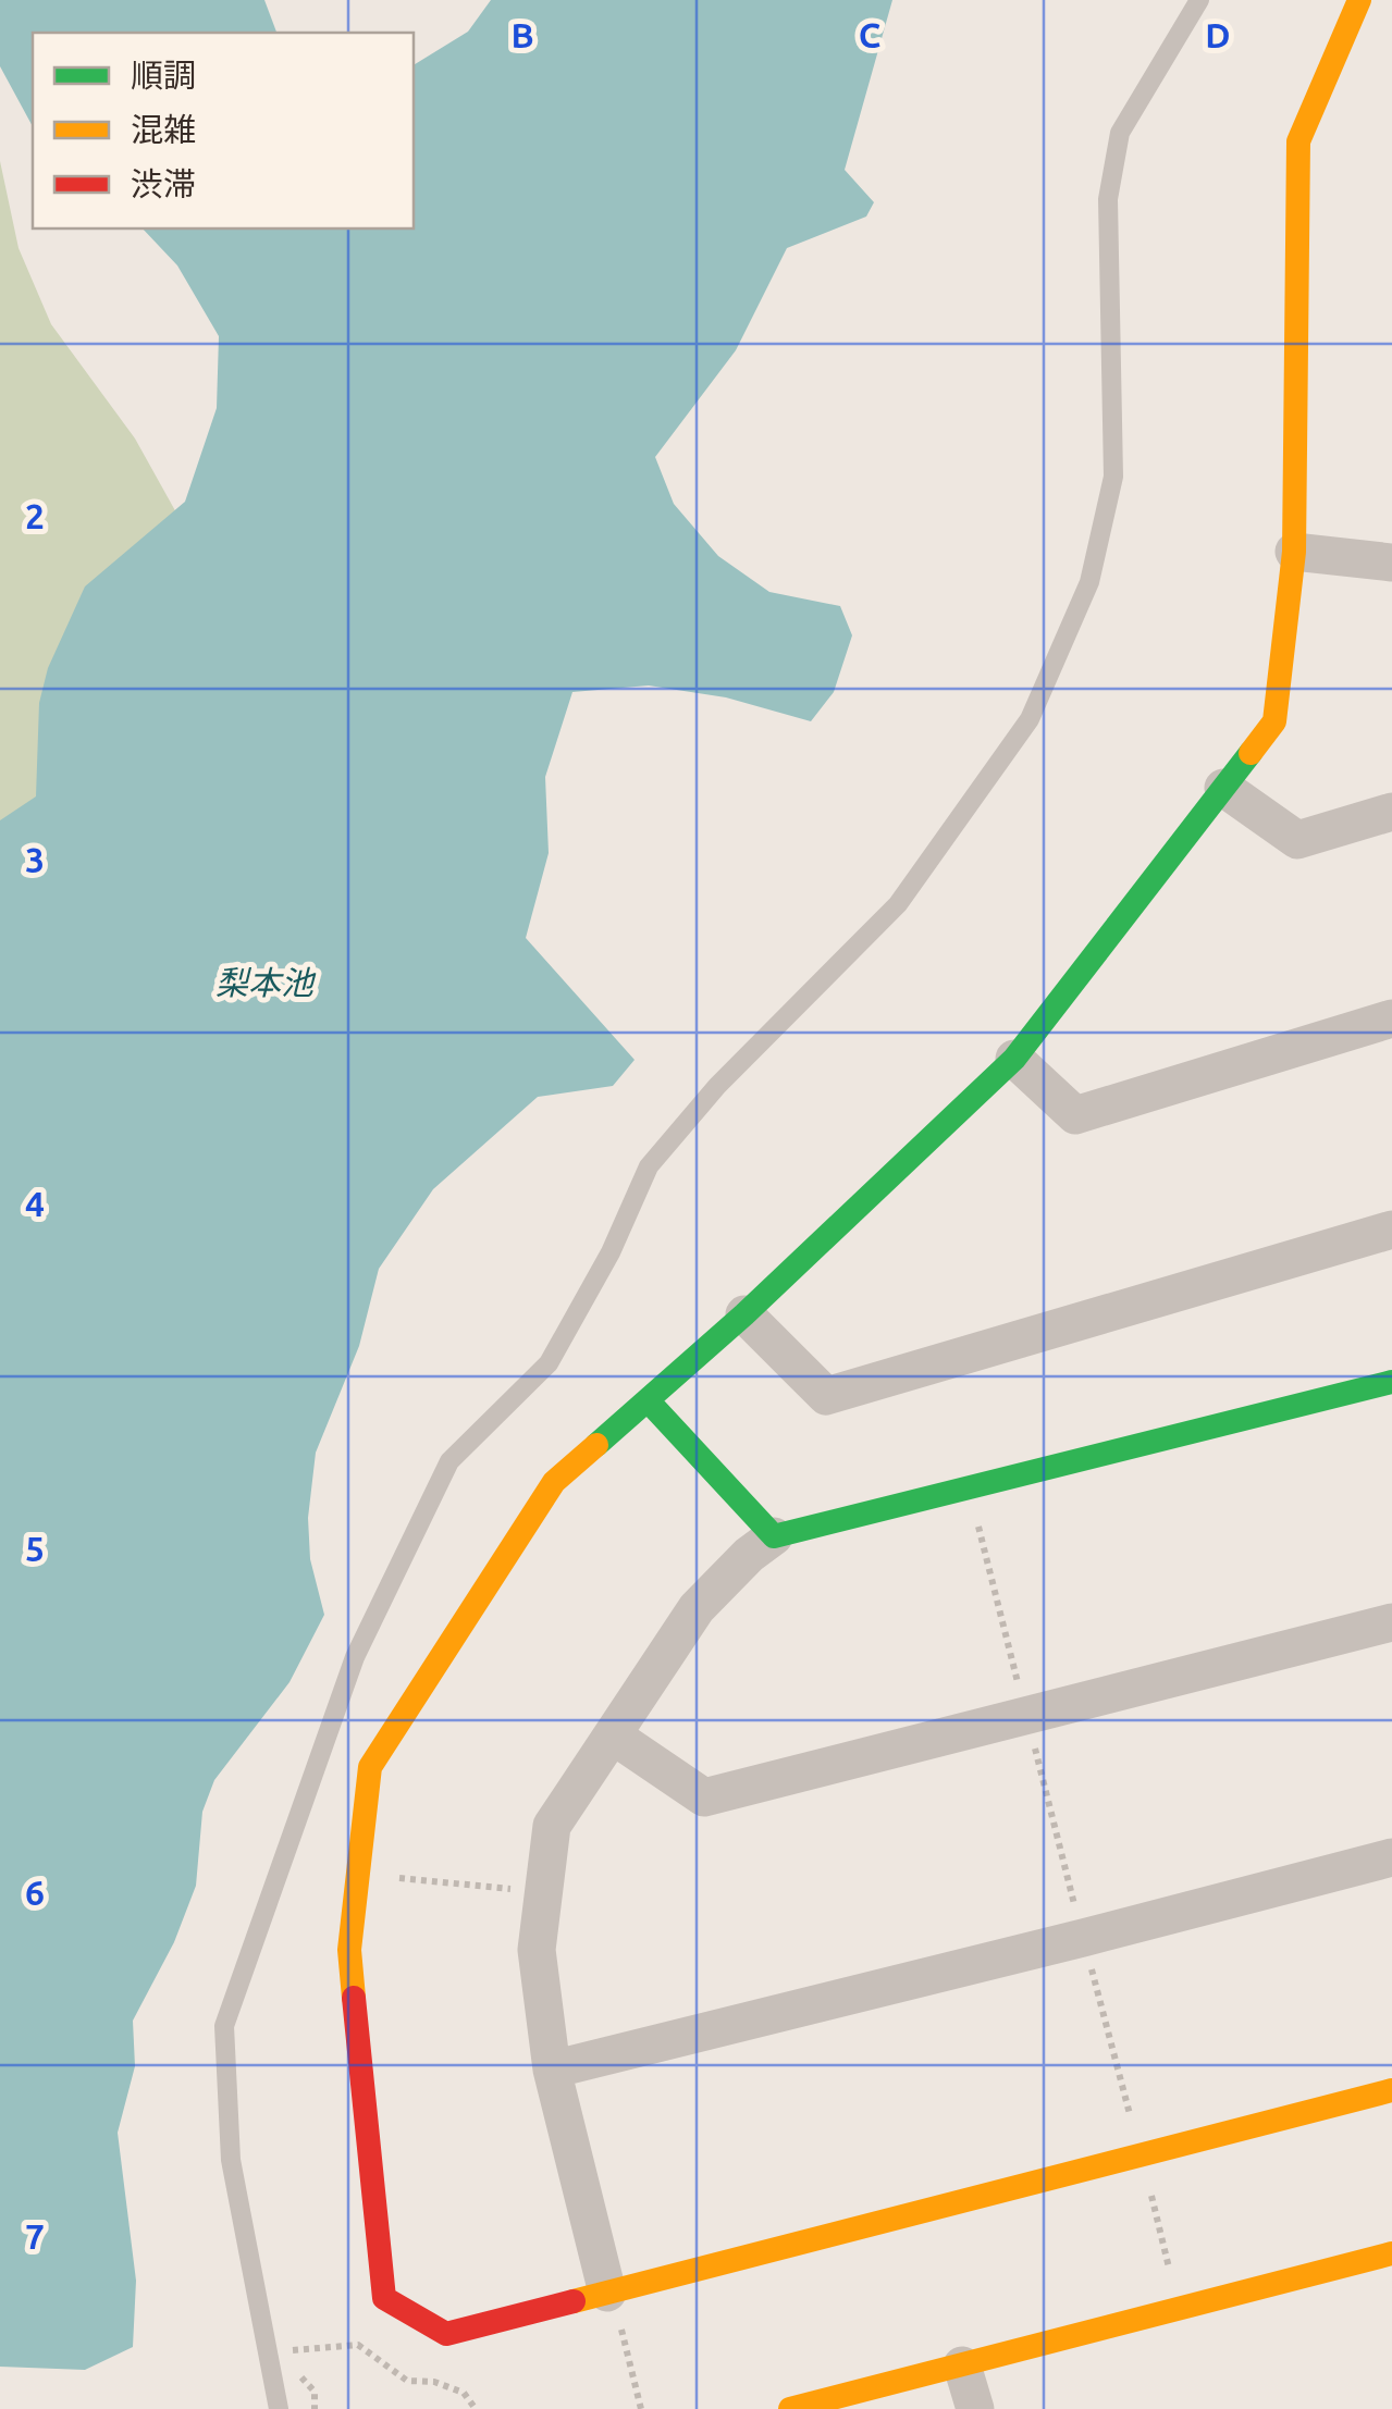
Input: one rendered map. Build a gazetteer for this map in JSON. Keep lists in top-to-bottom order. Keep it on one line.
{"water":["梨本池"],"legend":["順調","混雑","渋滞"],"grid":{"columns":["B","C","D"],"rows":["2","3","4","5","6","7"]}}
